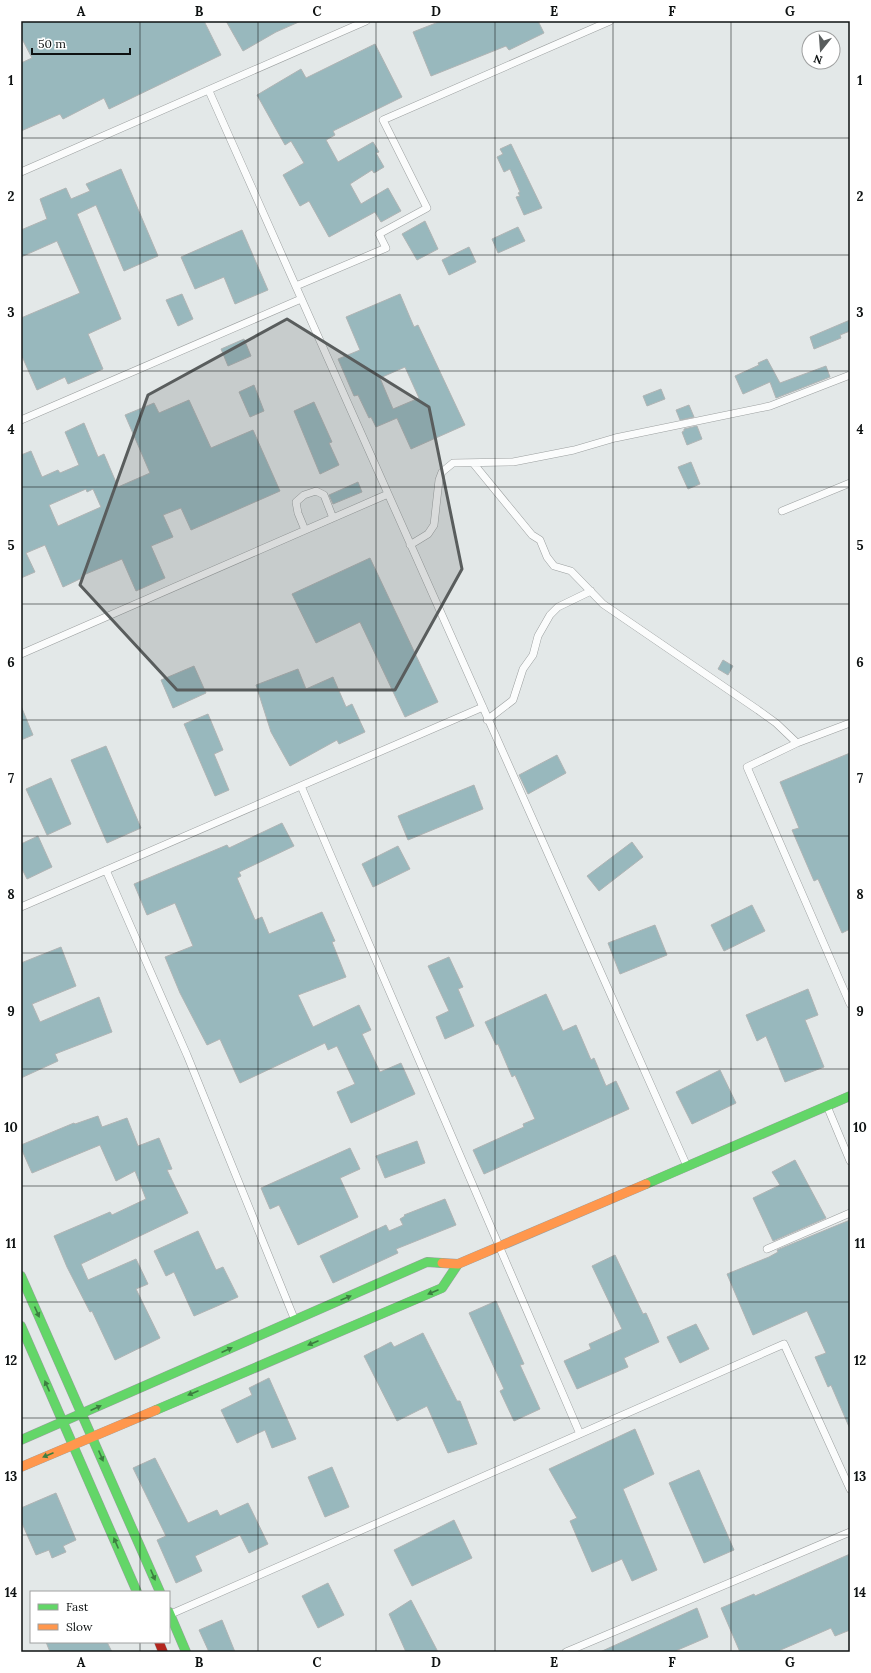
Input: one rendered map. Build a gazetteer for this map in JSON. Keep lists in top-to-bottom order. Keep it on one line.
{"legend":["Fast","Slow"],"scale_bar":"50 m","north":"bottom","grid":{"columns":["A","B","C","D","E","F","G"],"rows":["1","2","3","4","5","6","7","8","9","10","11","12","13","14"]}}
